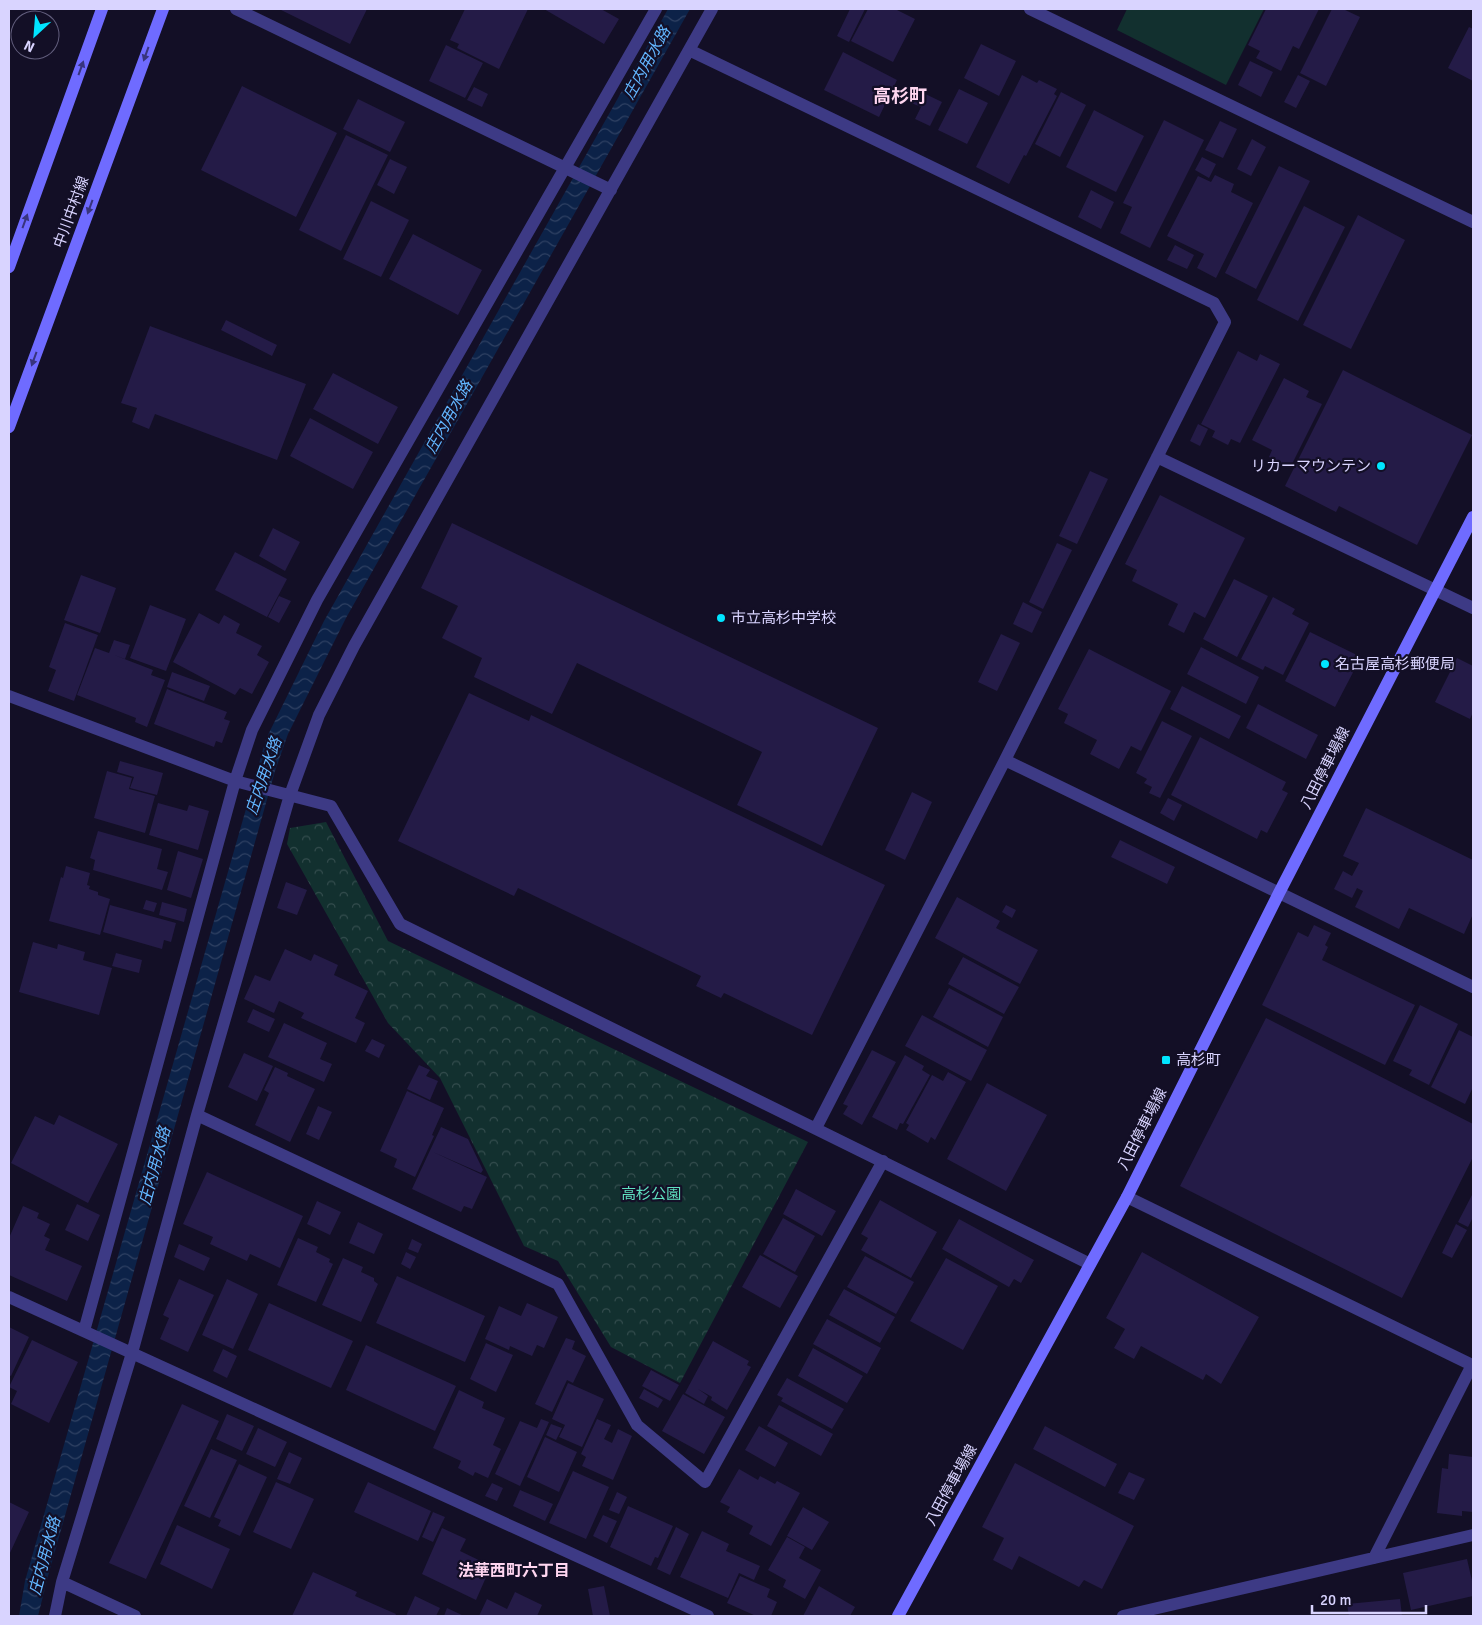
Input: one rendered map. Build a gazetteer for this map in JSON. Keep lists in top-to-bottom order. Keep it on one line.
{"streets":{"main road":["中川中村線","八田停車場線"]},"districts":["高杉町","法華西町六丁目"],"water":["庄内用水路"],"parks":["高杉公園"],"places":{"other":["リカーマウンテン","市立高杉中学校","名古屋高杉郵便局"],"transit":["高杉町"]},"scale_bar":"20 m","north":"bottom left"}
